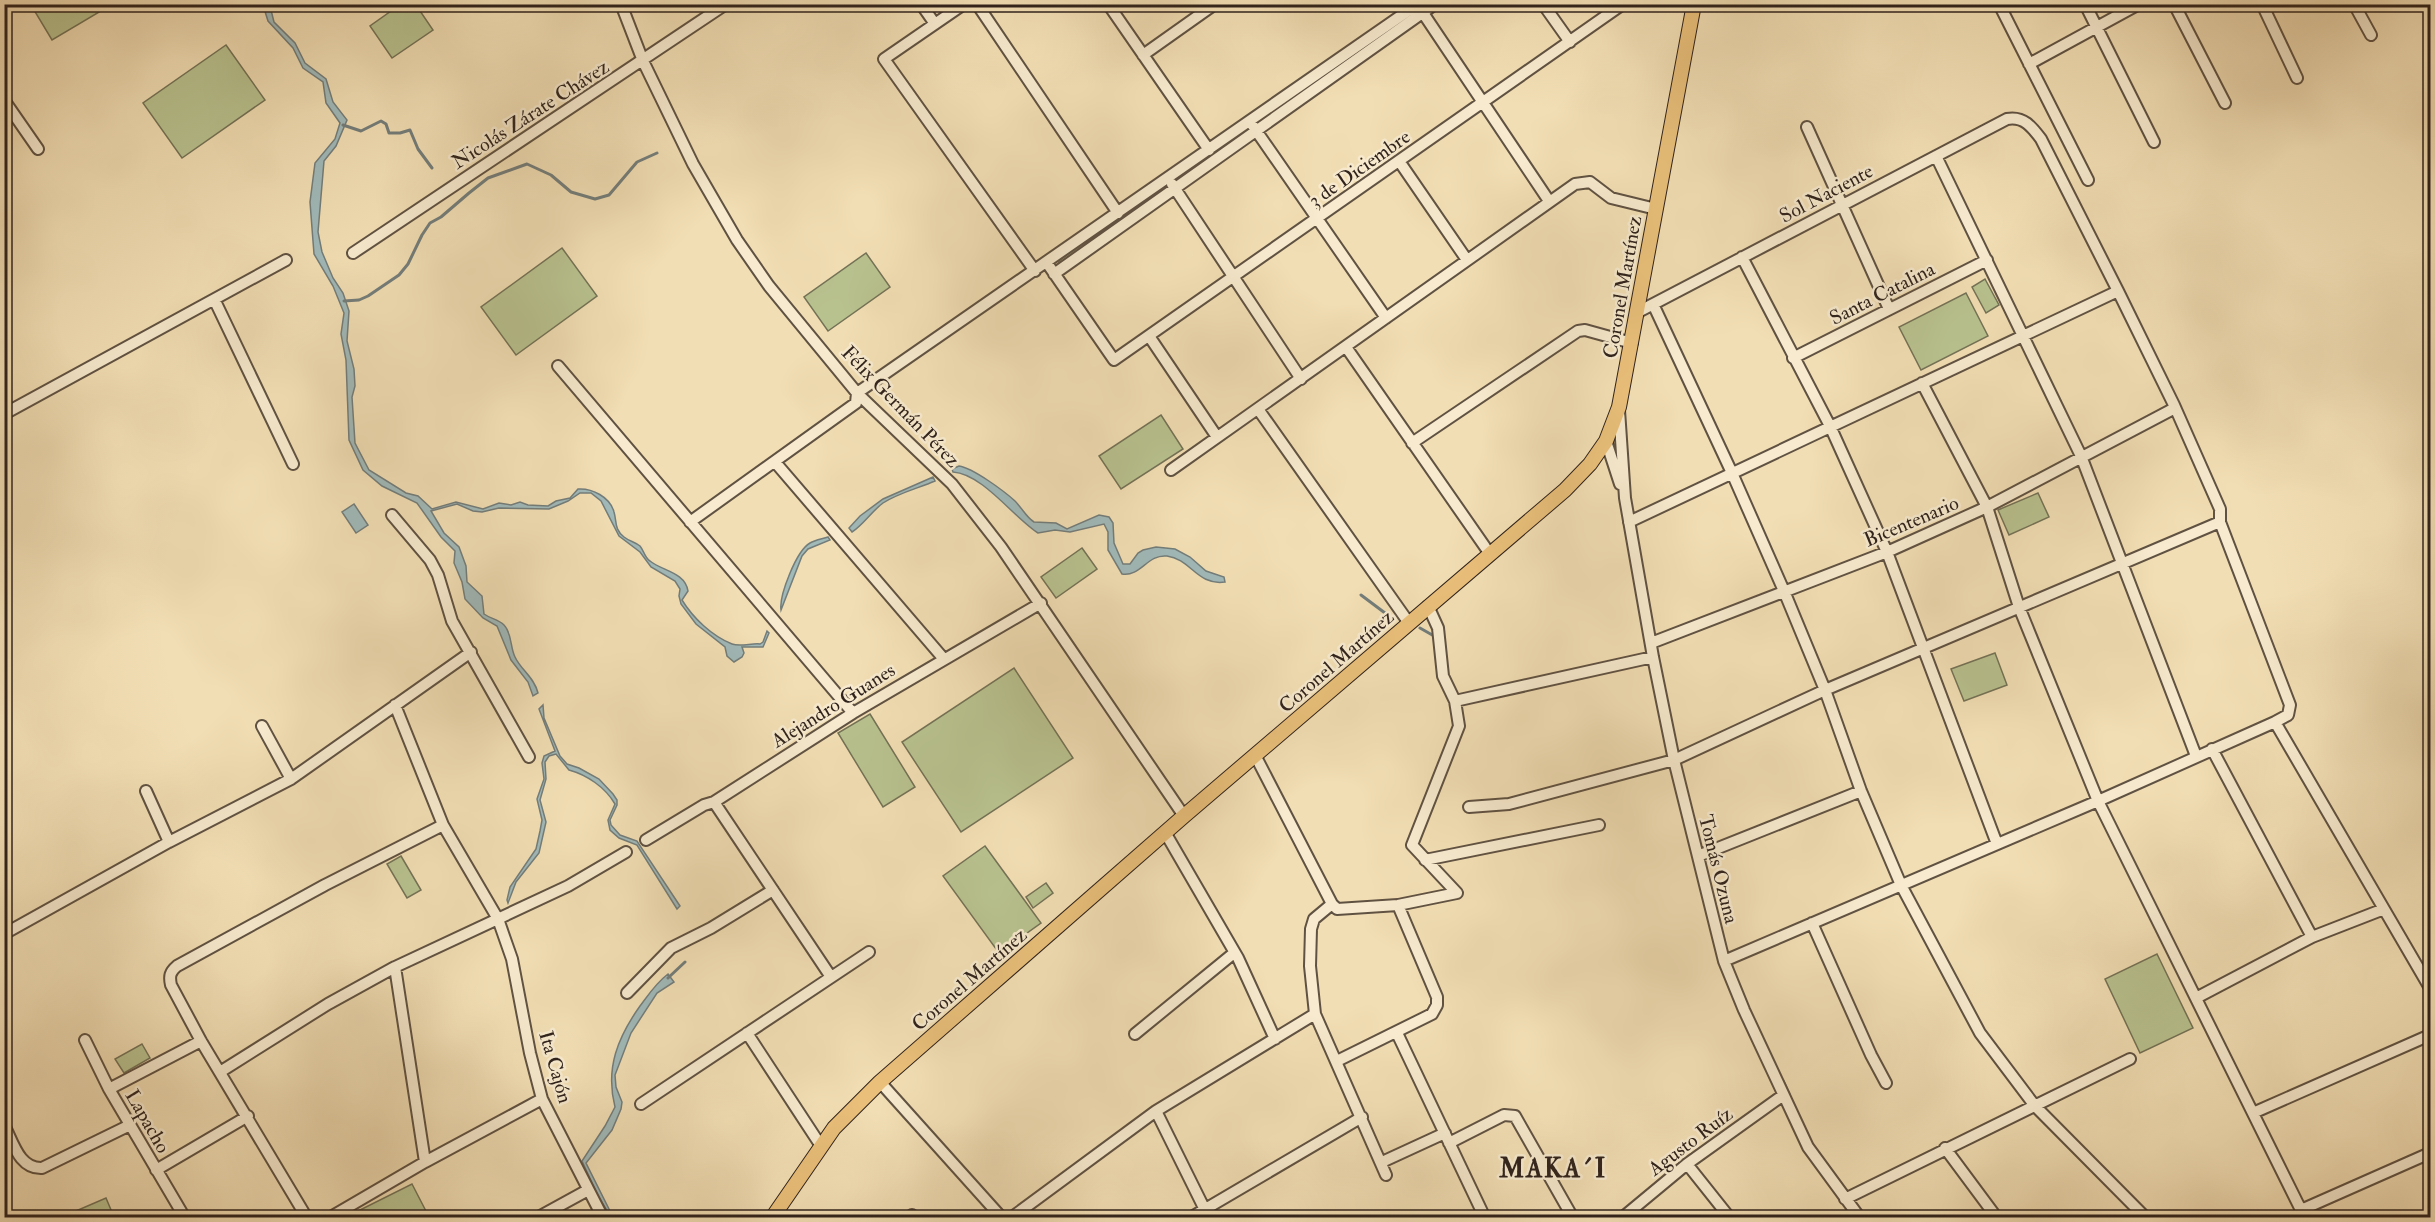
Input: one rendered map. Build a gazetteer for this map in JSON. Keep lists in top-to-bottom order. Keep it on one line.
{"streets":{"main road":["Coronel Martínez"],"street":["Nicolás Zárate Chávez","3 de Diciembre","Sol Naciente","Santa Catalina","Félix Germán Pérez","Bicentenario","Alejandro Guanes","Tomás Ozuna","Ita Cajón","Lapacho","Agusto Ruíz"]},"crossings":[["Nicolás Zárate Chávez","Félix Germán Pérez"],["Sol Naciente","Coronel Martínez"],["Coronel Martínez","Félix Germán Pérez"],["Coronel Martínez","Tomás Ozuna"],["Félix Germán Pérez","Alejandro Guanes"],["Bicentenario","Tomás Ozuna"],["Tomás Ozuna","Agusto Ruíz"]],"districts":["MAKA´I"]}
